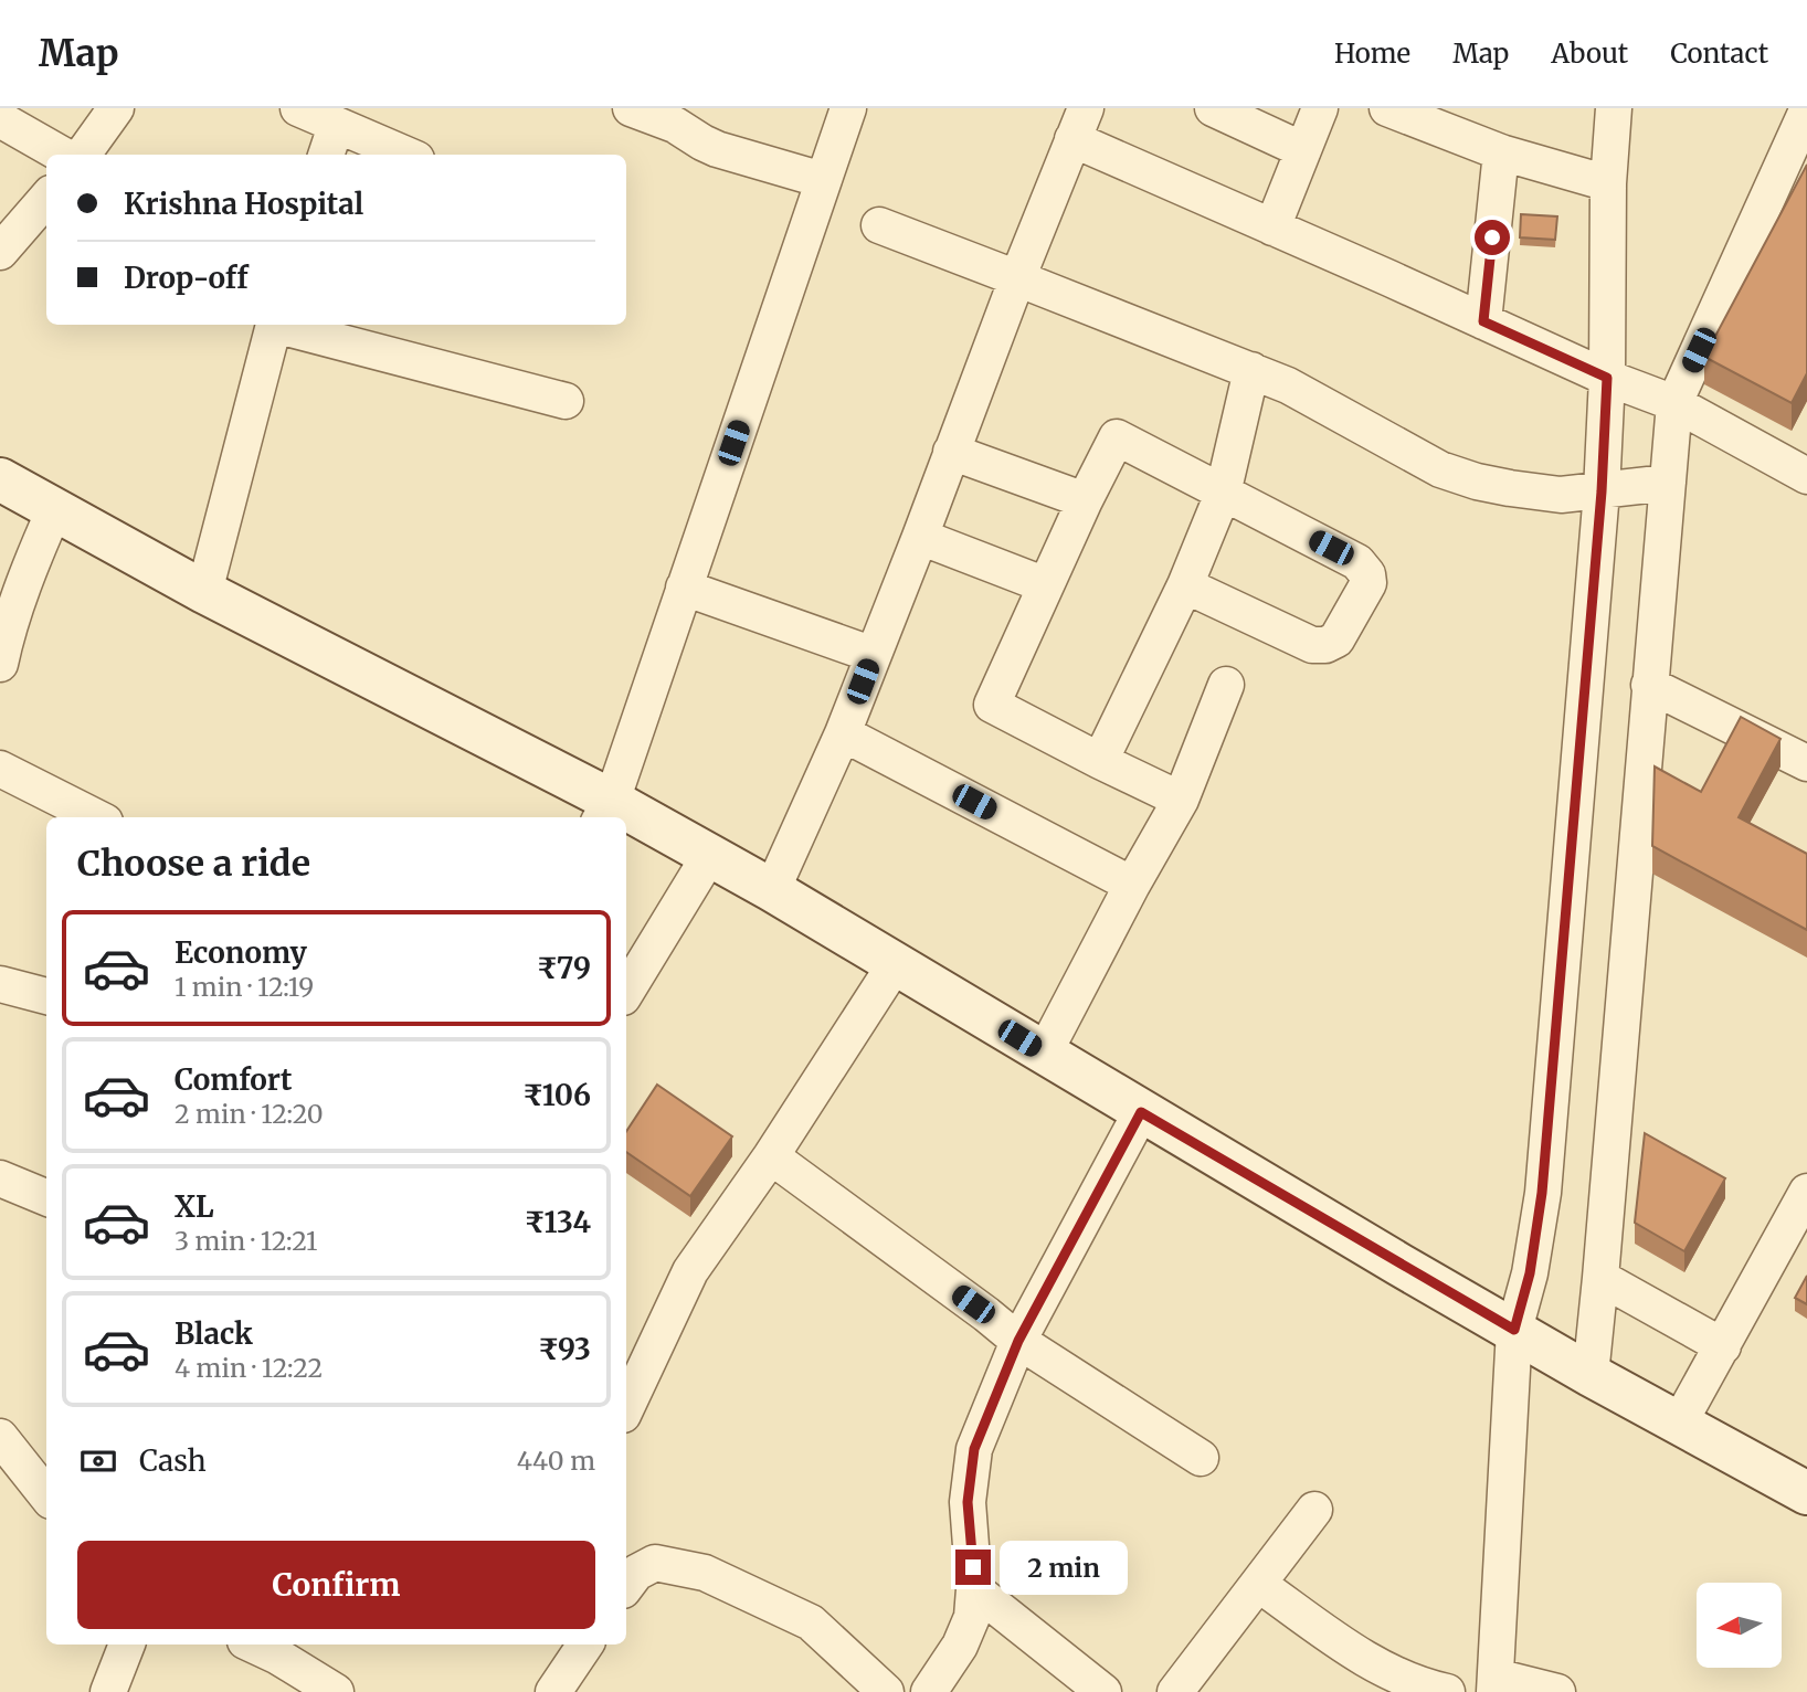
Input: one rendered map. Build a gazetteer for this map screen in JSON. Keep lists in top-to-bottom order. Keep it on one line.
{"north":"left","page":{"header":"Map","nav":["Home","Map","About","Contact"],"banner":["Krishna Hospital","Drop-off"],"heading":"Choose a ride","list":[{"name":"Economy","note":"1 min · 12:19","value":"₹79"},{"name":"Comfort","note":"2 min · 12:20","value":"₹106"},{"name":"XL","note":"3 min · 12:21","value":"₹134"},{"name":"Black","note":"4 min · 12:22","value":"₹93"}],"pay":["Cash","440 m"],"buttons":"Confirm","bubble":"2 min"}}
